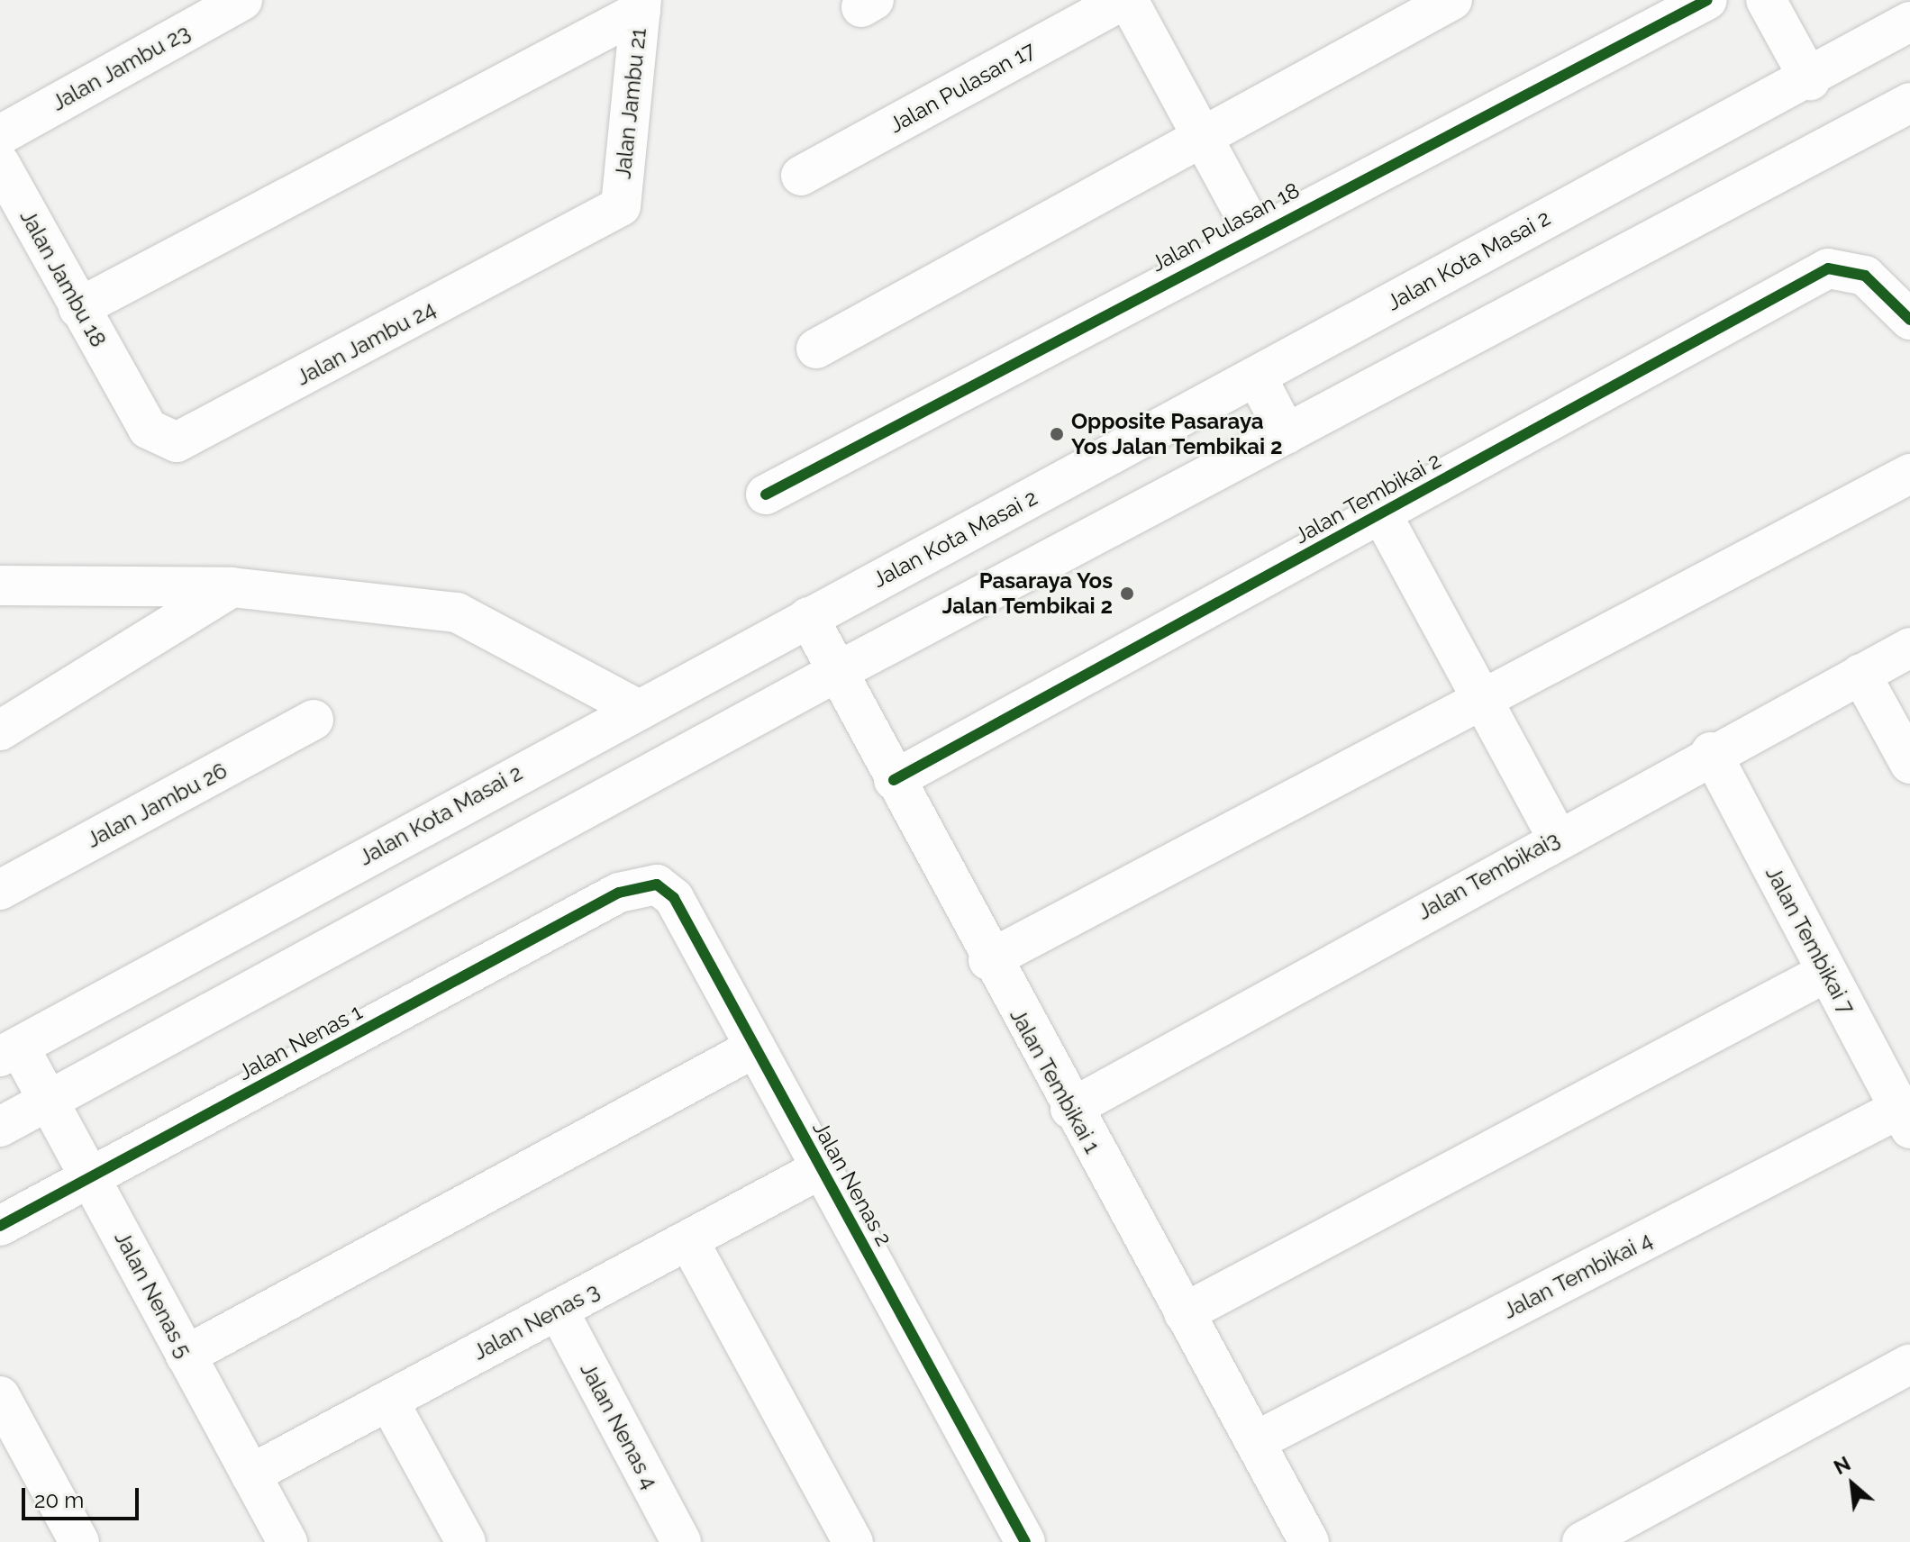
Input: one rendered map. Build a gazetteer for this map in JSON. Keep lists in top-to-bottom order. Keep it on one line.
{"streets":{"street":["Jalan Jambu 23","Jalan Pulasan 17","Jalan Jambu 21","Jalan Pulasan 18","Jalan Kota Masai 2","Jalan Jambu 18","Jalan Jambu 24","Jalan Tembikai 2","Jalan Jambu 26","Jalan Tembikai3","Jalan Tembikai 7","Jalan Nenas 1","Jalan Tembikai 1","Jalan Nenas 2","Jalan Tembikai 4","Jalan Nenas 5","Jalan Nenas 3","Jalan Nenas 4"]},"crossings":[["Jalan Jambu 21","Jalan Jambu 24"],["Jalan Kota Masai 2","Jalan Tembikai 1"],["Jalan Kota Masai 2","Jalan Nenas 5"],["Jalan Jambu 18","Jalan Jambu 24"],["Jalan Tembikai 2","Jalan Tembikai 1"],["Jalan Tembikai3","Jalan Tembikai 7"],["Jalan Tembikai3","Jalan Tembikai 1"],["Jalan Tembikai 7","Jalan Tembikai 4"],["Jalan Nenas 1","Jalan Nenas 2"],["Jalan Nenas 1","Jalan Nenas 5"],["Jalan Tembikai 1","Jalan Tembikai 4"],["Jalan Nenas 2","Jalan Nenas 3"],["Jalan Nenas 5","Jalan Nenas 3"],["Jalan Nenas 3","Jalan Nenas 4"]],"places":["Opposite Pasaraya Yos Jalan Tembikai 2","Pasaraya Yos Jalan Tembikai 2"],"scale_bar":"20 m","north":"top left"}
